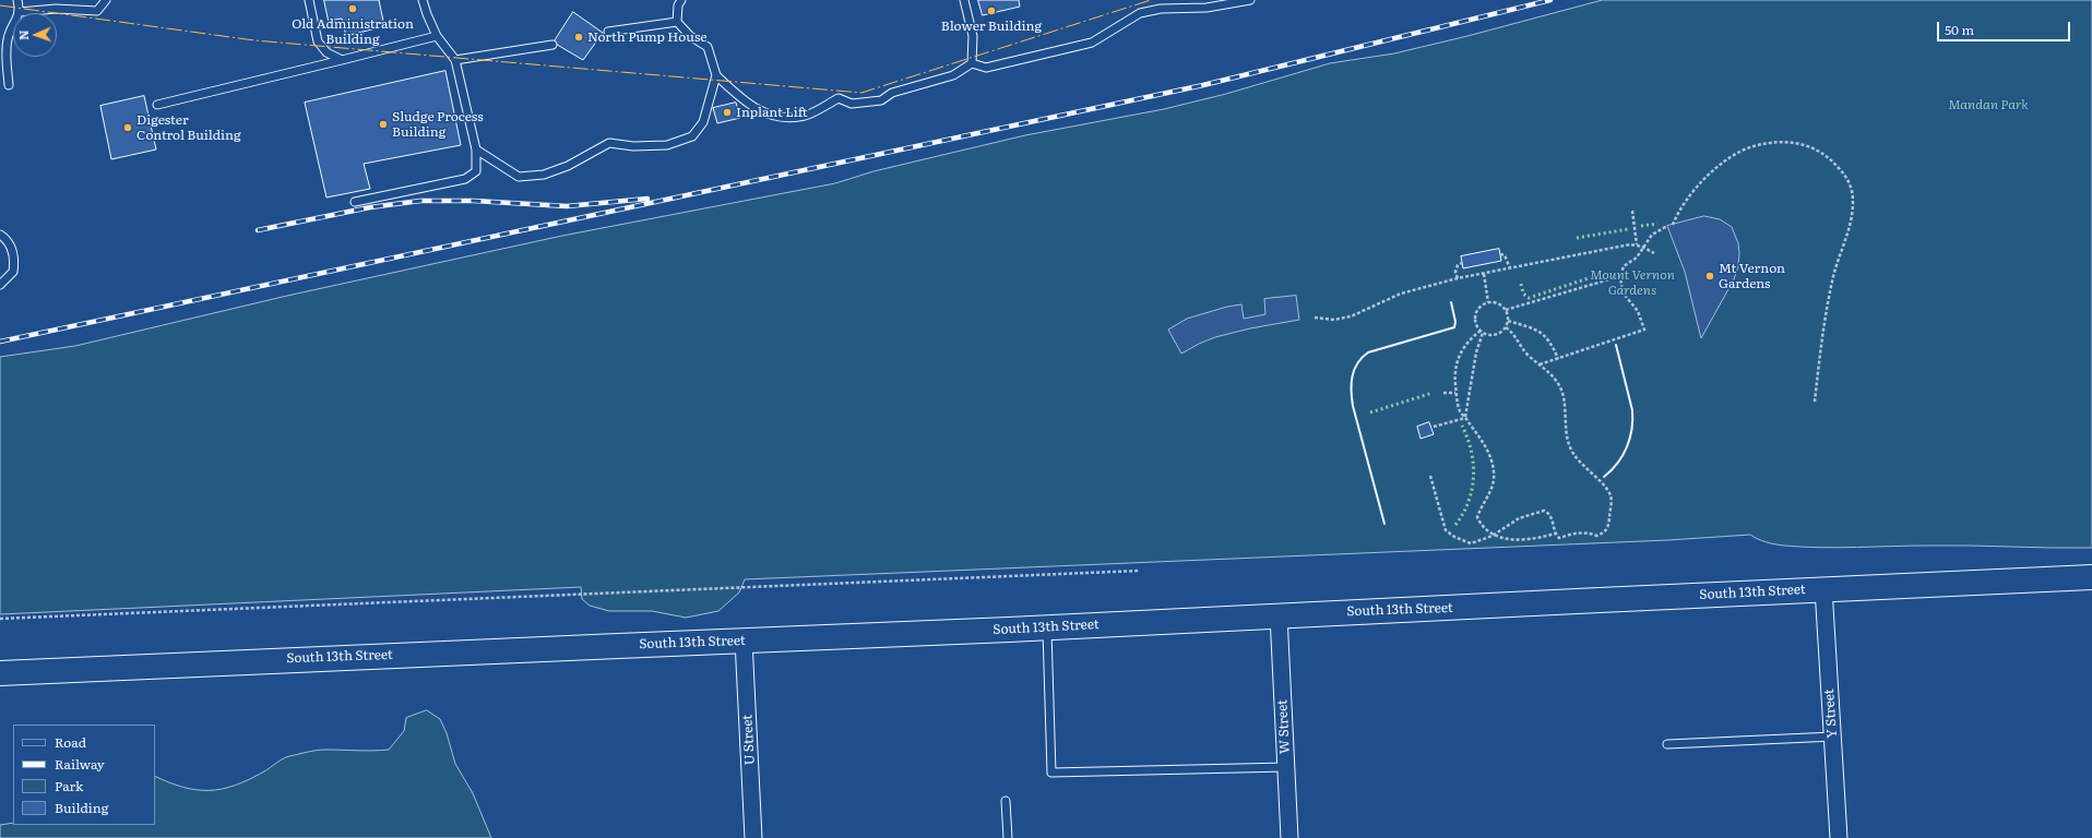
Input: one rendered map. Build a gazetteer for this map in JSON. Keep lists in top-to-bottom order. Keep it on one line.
{"streets":{"main road":["South 13th Street"],"street":["Y Street","W Street","U Street"]},"crossings":[["South 13th Street","Y Street"],["South 13th Street","W Street"],["South 13th Street","U Street"]],"parks":["Mandan Park","Mount Vernon Gardens"],"places":["Old Administration Building","Blower Building","North Pump House","Inplant Lift","Sludge Process Building","Digester Control Building","Mt Vernon Gardens"],"legend":["Road","Railway","Park","Building"],"scale_bar":"50 m","north":"left"}
